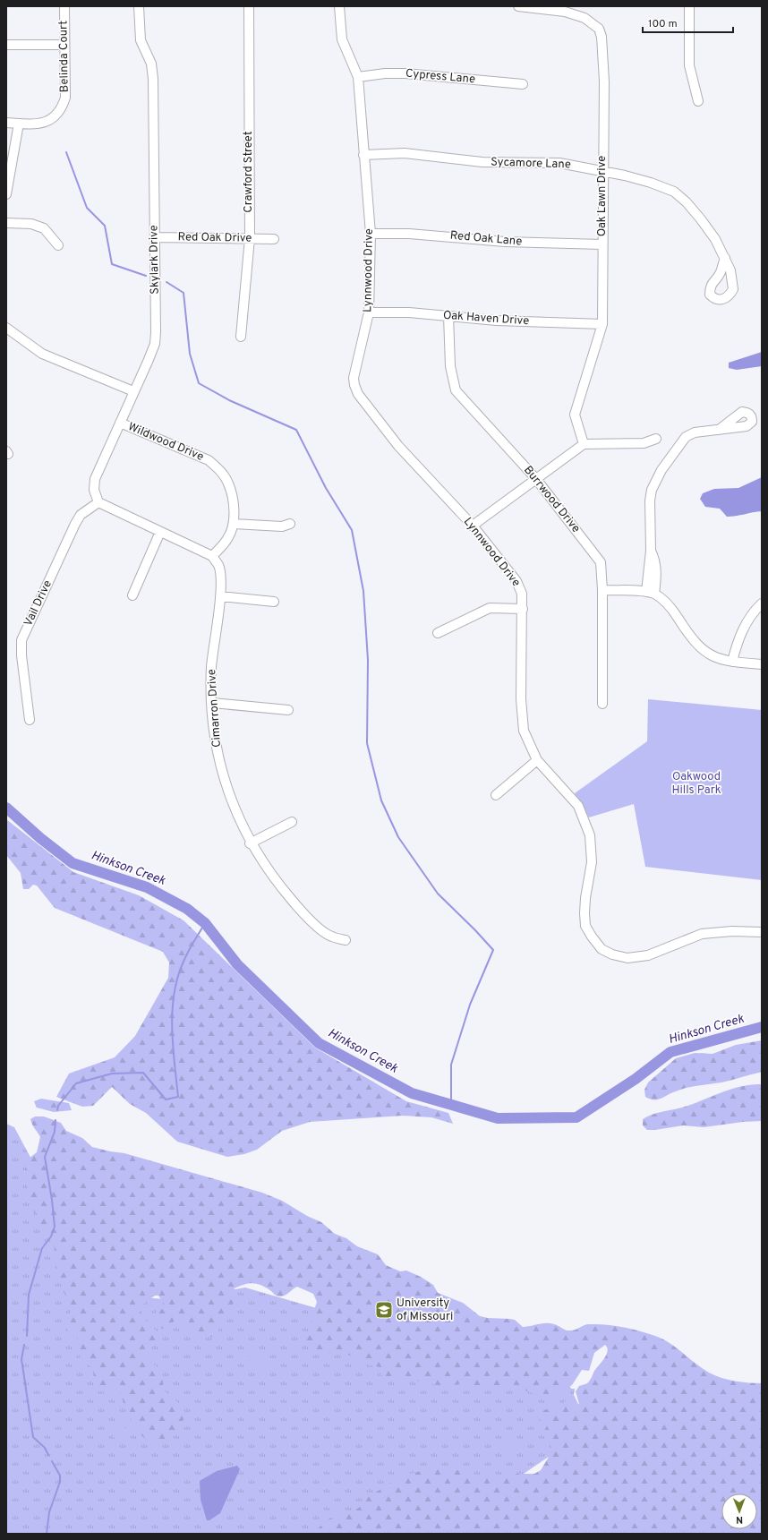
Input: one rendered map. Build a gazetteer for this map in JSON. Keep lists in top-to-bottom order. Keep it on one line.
{"streets":{"street":["Belinda Court","Cypress Lane","Sycamore Lane","Crawford Street","Oak Lawn Drive","Red Oak Drive","Red Oak Lane","Skylark Drive","Lynnwood Drive","Oak Haven Drive","Wildwood Drive","Burrwood Drive","Vail Drive","Cimarron Drive"]},"crossings":[["Cypress Lane","Lynnwood Drive"],["Sycamore Lane","Oak Lawn Drive"],["Sycamore Lane","Lynnwood Drive"],["Crawford Street","Red Oak Drive"],["Oak Lawn Drive","Red Oak Lane"],["Oak Lawn Drive","Oak Haven Drive"],["Red Oak Drive","Skylark Drive"],["Red Oak Lane","Lynnwood Drive"],["Skylark Drive","Wildwood Drive"],["Skylark Drive","Vail Drive"],["Lynnwood Drive","Oak Haven Drive"],["Oak Haven Drive","Burrwood Drive"],["Wildwood Drive","Cimarron Drive"]],"water":["Hinkson Creek"],"parks":["Oakwood Hills Park"],"places":{"school or university":["University of Missouri"]},"scale_bar":"100 m","north":"bottom"}
